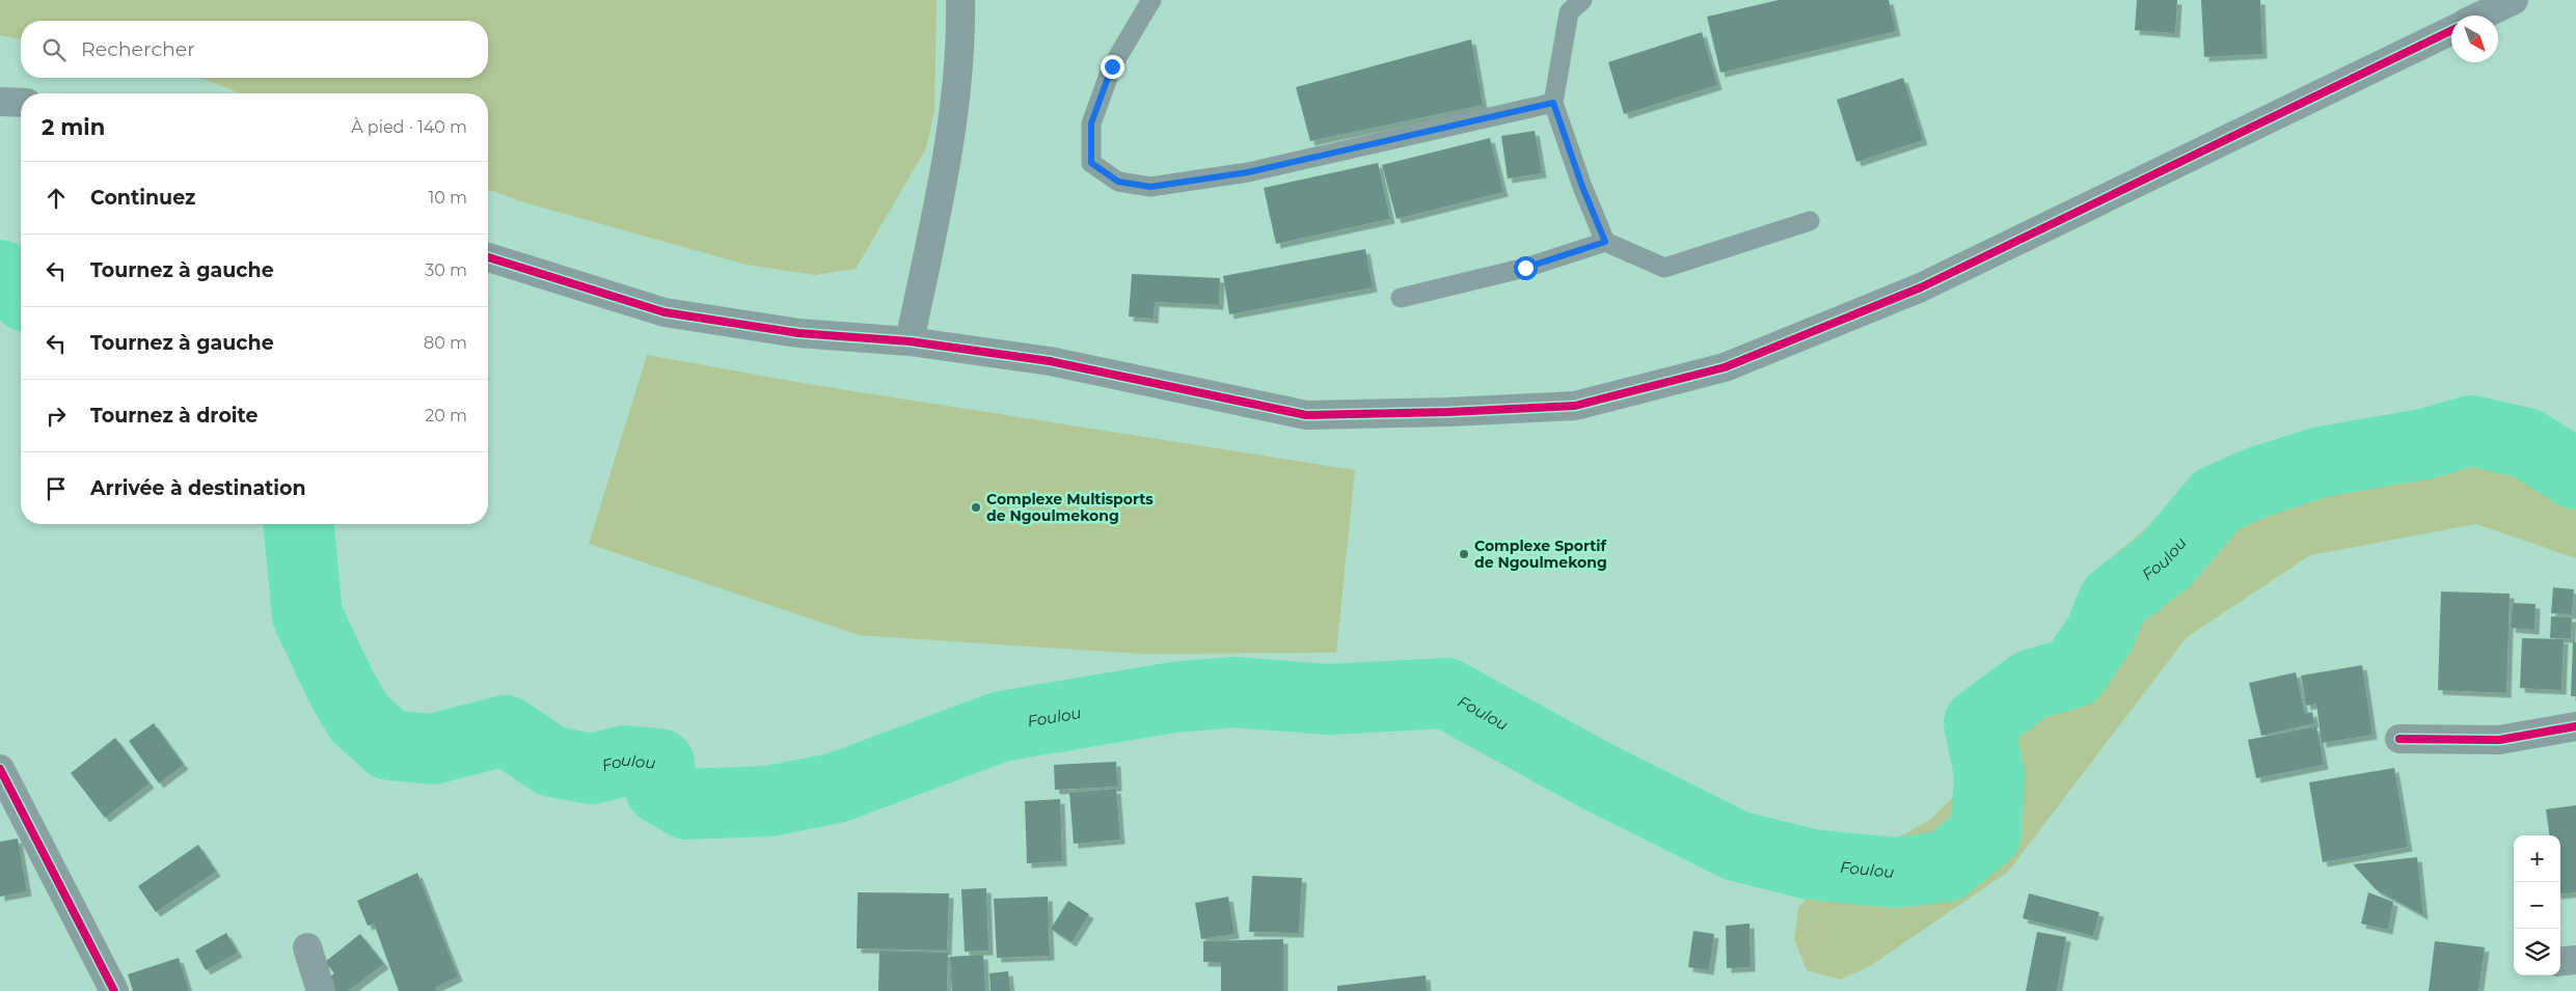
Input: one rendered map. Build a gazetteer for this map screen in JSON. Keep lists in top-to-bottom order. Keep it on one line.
{"water":["Foulou"],"places":["Complexe Multisports de Ngoulmekong","Complexe Sportif de Ngoulmekong"],"north":"bottom right","page":{"search":"Rechercher","heading":["2 min","À pied · 140 m"],"list":[["Continuez","10 m"],["Tournez à gauche","30 m"],["Tournez à gauche","80 m"],["Tournez à droite","20 m"],"Arrivée à destination"],"map_buttons":["+","−"]}}
